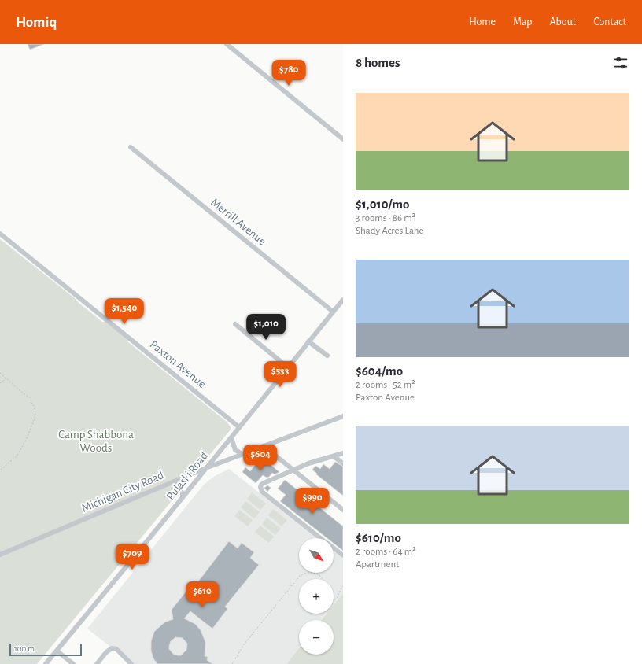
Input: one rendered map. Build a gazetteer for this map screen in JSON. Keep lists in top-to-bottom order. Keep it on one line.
{"streets":{"street":["Merrill Avenue","Paxton Avenue","Pulaski Road","Michigan City Road"]},"crossings":[["Merrill Avenue","Pulaski Road"],["Paxton Avenue","Pulaski Road"],["Pulaski Road","Michigan City Road"]],"parks":["Camp Shabbona Woods"],"scale_bar":"100 m","north":"bottom right","page":{"header":"Homiq","nav":["Home","Map","About","Contact"],"heading":"8 homes","price":["$780","$1,540","$1,010","$533","$604","$990","$709","$610"],"list":[{"name":"$1,010/mo","note":"3 rooms · 86 m² · Shady Acres Lane"},{"name":"$604/mo","note":"2 rooms · 52 m² · Paxton Avenue"},{"name":"$610/mo","note":"2 rooms · 64 m² · Apartment"}],"map_buttons":["+","−"],"scale":"100 m"}}
